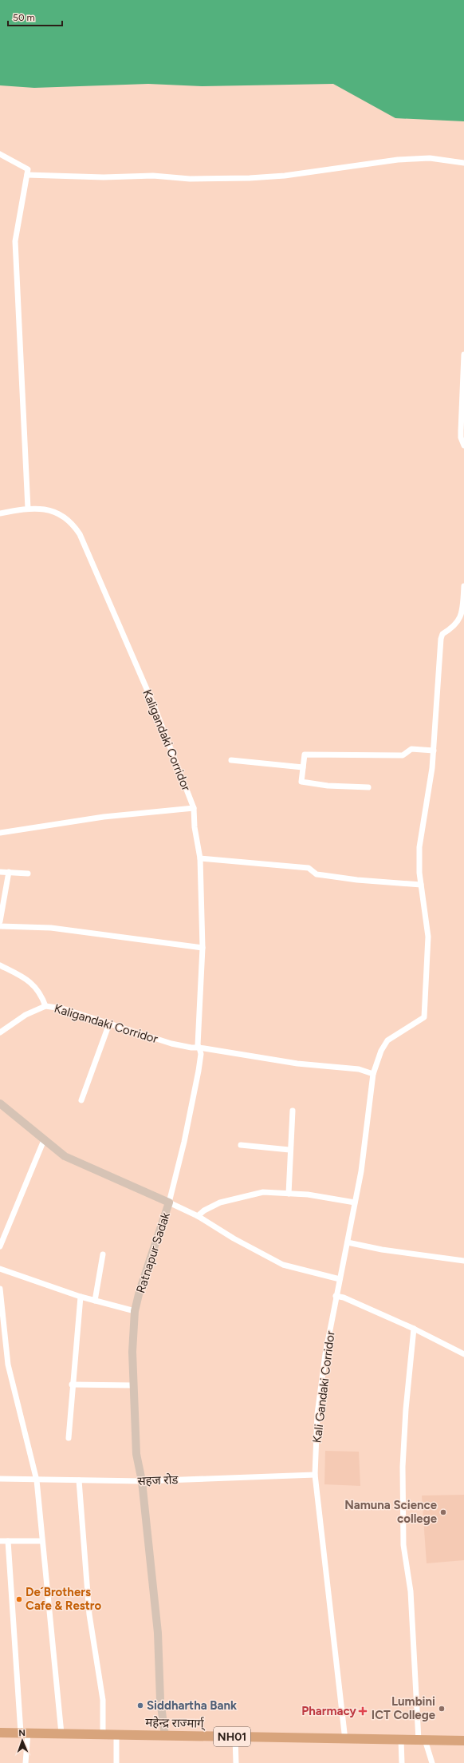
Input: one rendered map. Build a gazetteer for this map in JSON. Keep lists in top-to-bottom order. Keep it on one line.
{"streets":{"highway":["महेन्द्र राज्मार्ग्","NH01"],"main road":["Ratnapur Sadak"],"street":["Kaligandaki Corridor","Kali Gandaki Corridor","सहज रोड"]},"crossings":[["Kaligandaki Corridor","Kali Gandaki Corridor"],["Ratnapur Sadak","सहज रोड"],["Ratnapur Sadak","महेन्द्र राज्मार्ग्"],["Kali Gandaki Corridor","सहज रोड"],["Kali Gandaki Corridor","महेन्द्र राज्मार्ग्"]],"places":{"other":["Namuna Science college","De´Brothers Cafe & Restro","Siddhartha Bank","Lumbini ICT College"],"health":["Pharmacy"]},"scale_bar":"50 m","north":"top"}
